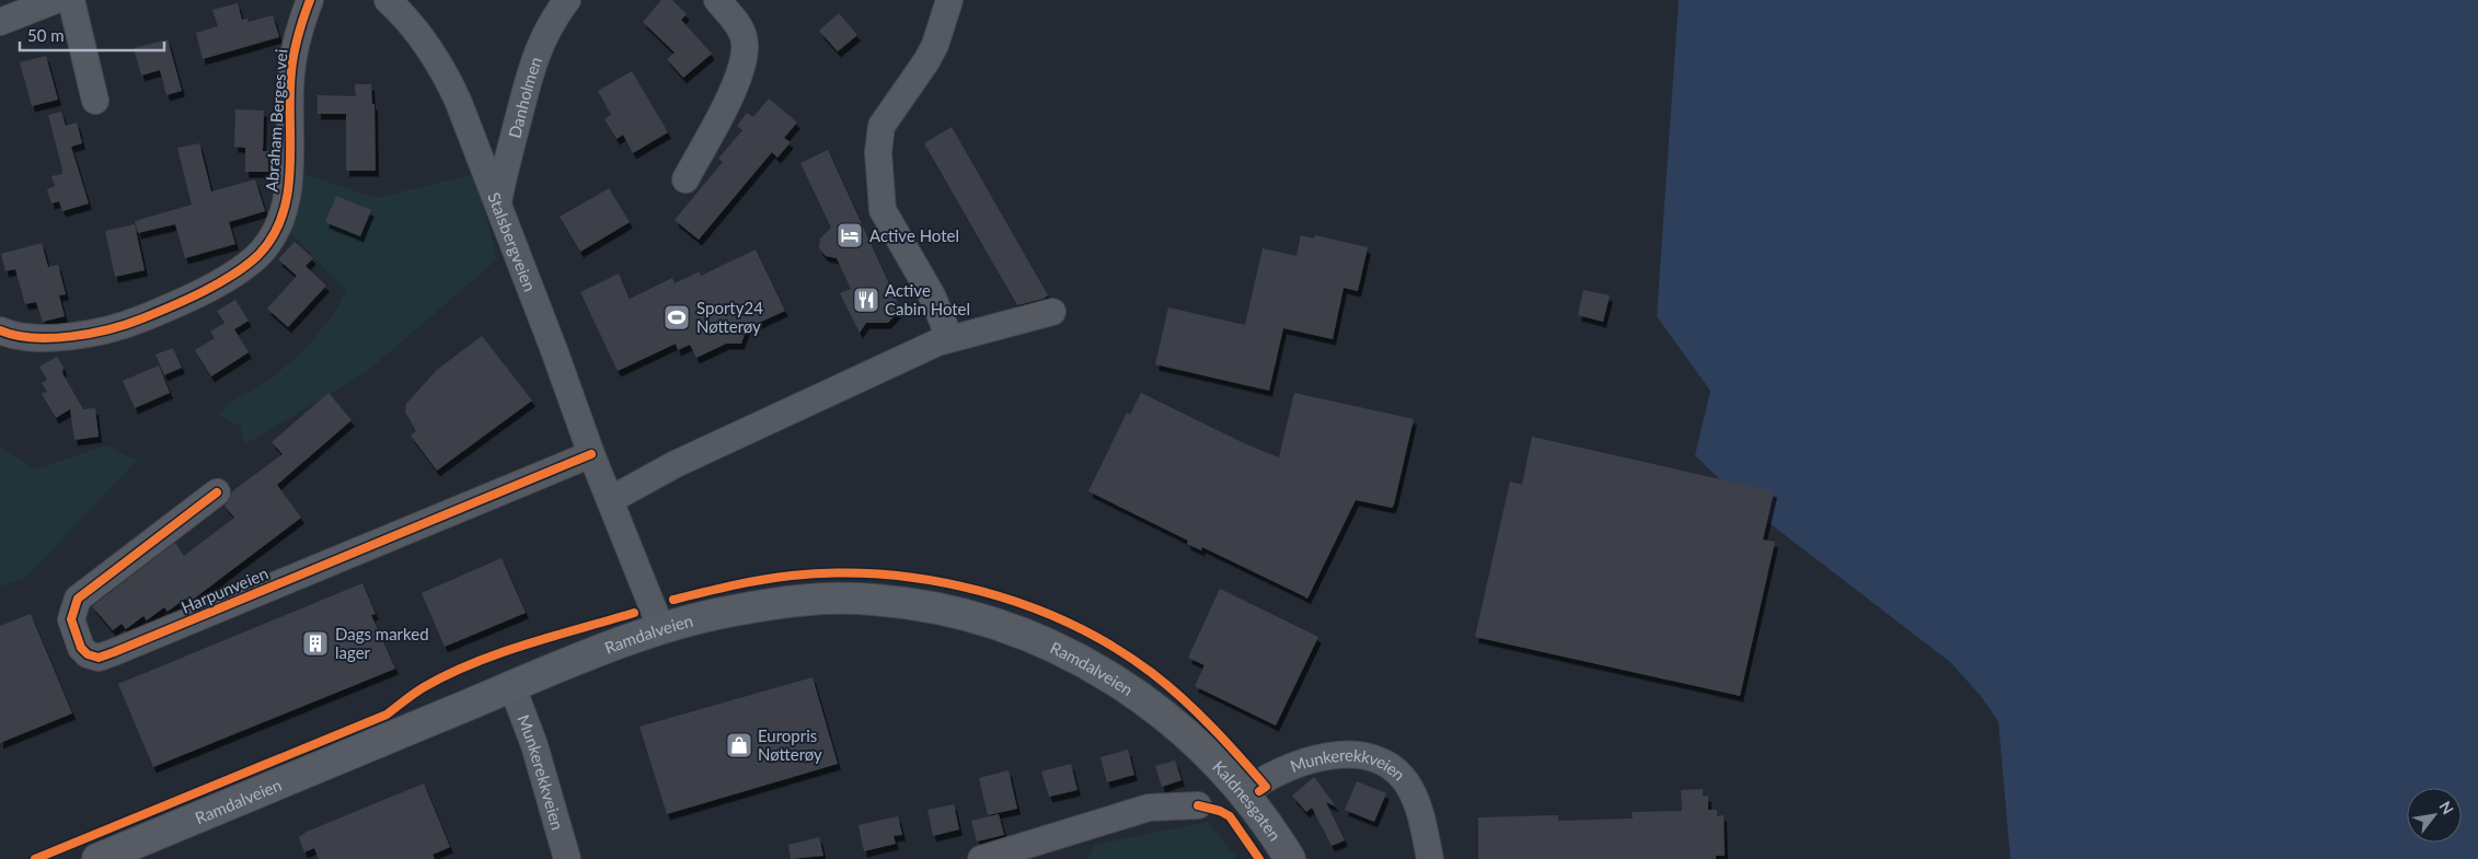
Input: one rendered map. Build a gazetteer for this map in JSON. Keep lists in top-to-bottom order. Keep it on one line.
{"streets":{"main road":["Ramdalveien","Kaldnesgaten"],"street":["Danholmen","Abraham Berges vei","Stalsbergveien","Harpunveien","Munkerekkveien"]},"crossings":[["Danholmen","Stalsbergveien"],["Stalsbergveien","Harpunveien"],["Stalsbergveien","Ramdalveien"],["Ramdalveien","Munkerekkveien"],["Ramdalveien","Kaldnesgaten"],["Munkerekkveien","Kaldnesgaten"]],"places":{"hotel":["Active Hotel"],"restaurant":["Active Cabin Hotel"],"sports":["Sporty24 Nøtterøy"],"building":["Dags marked lager"],"shop":["Europris Nøtterøy"]},"scale_bar":"50 m","north":"top right"}
